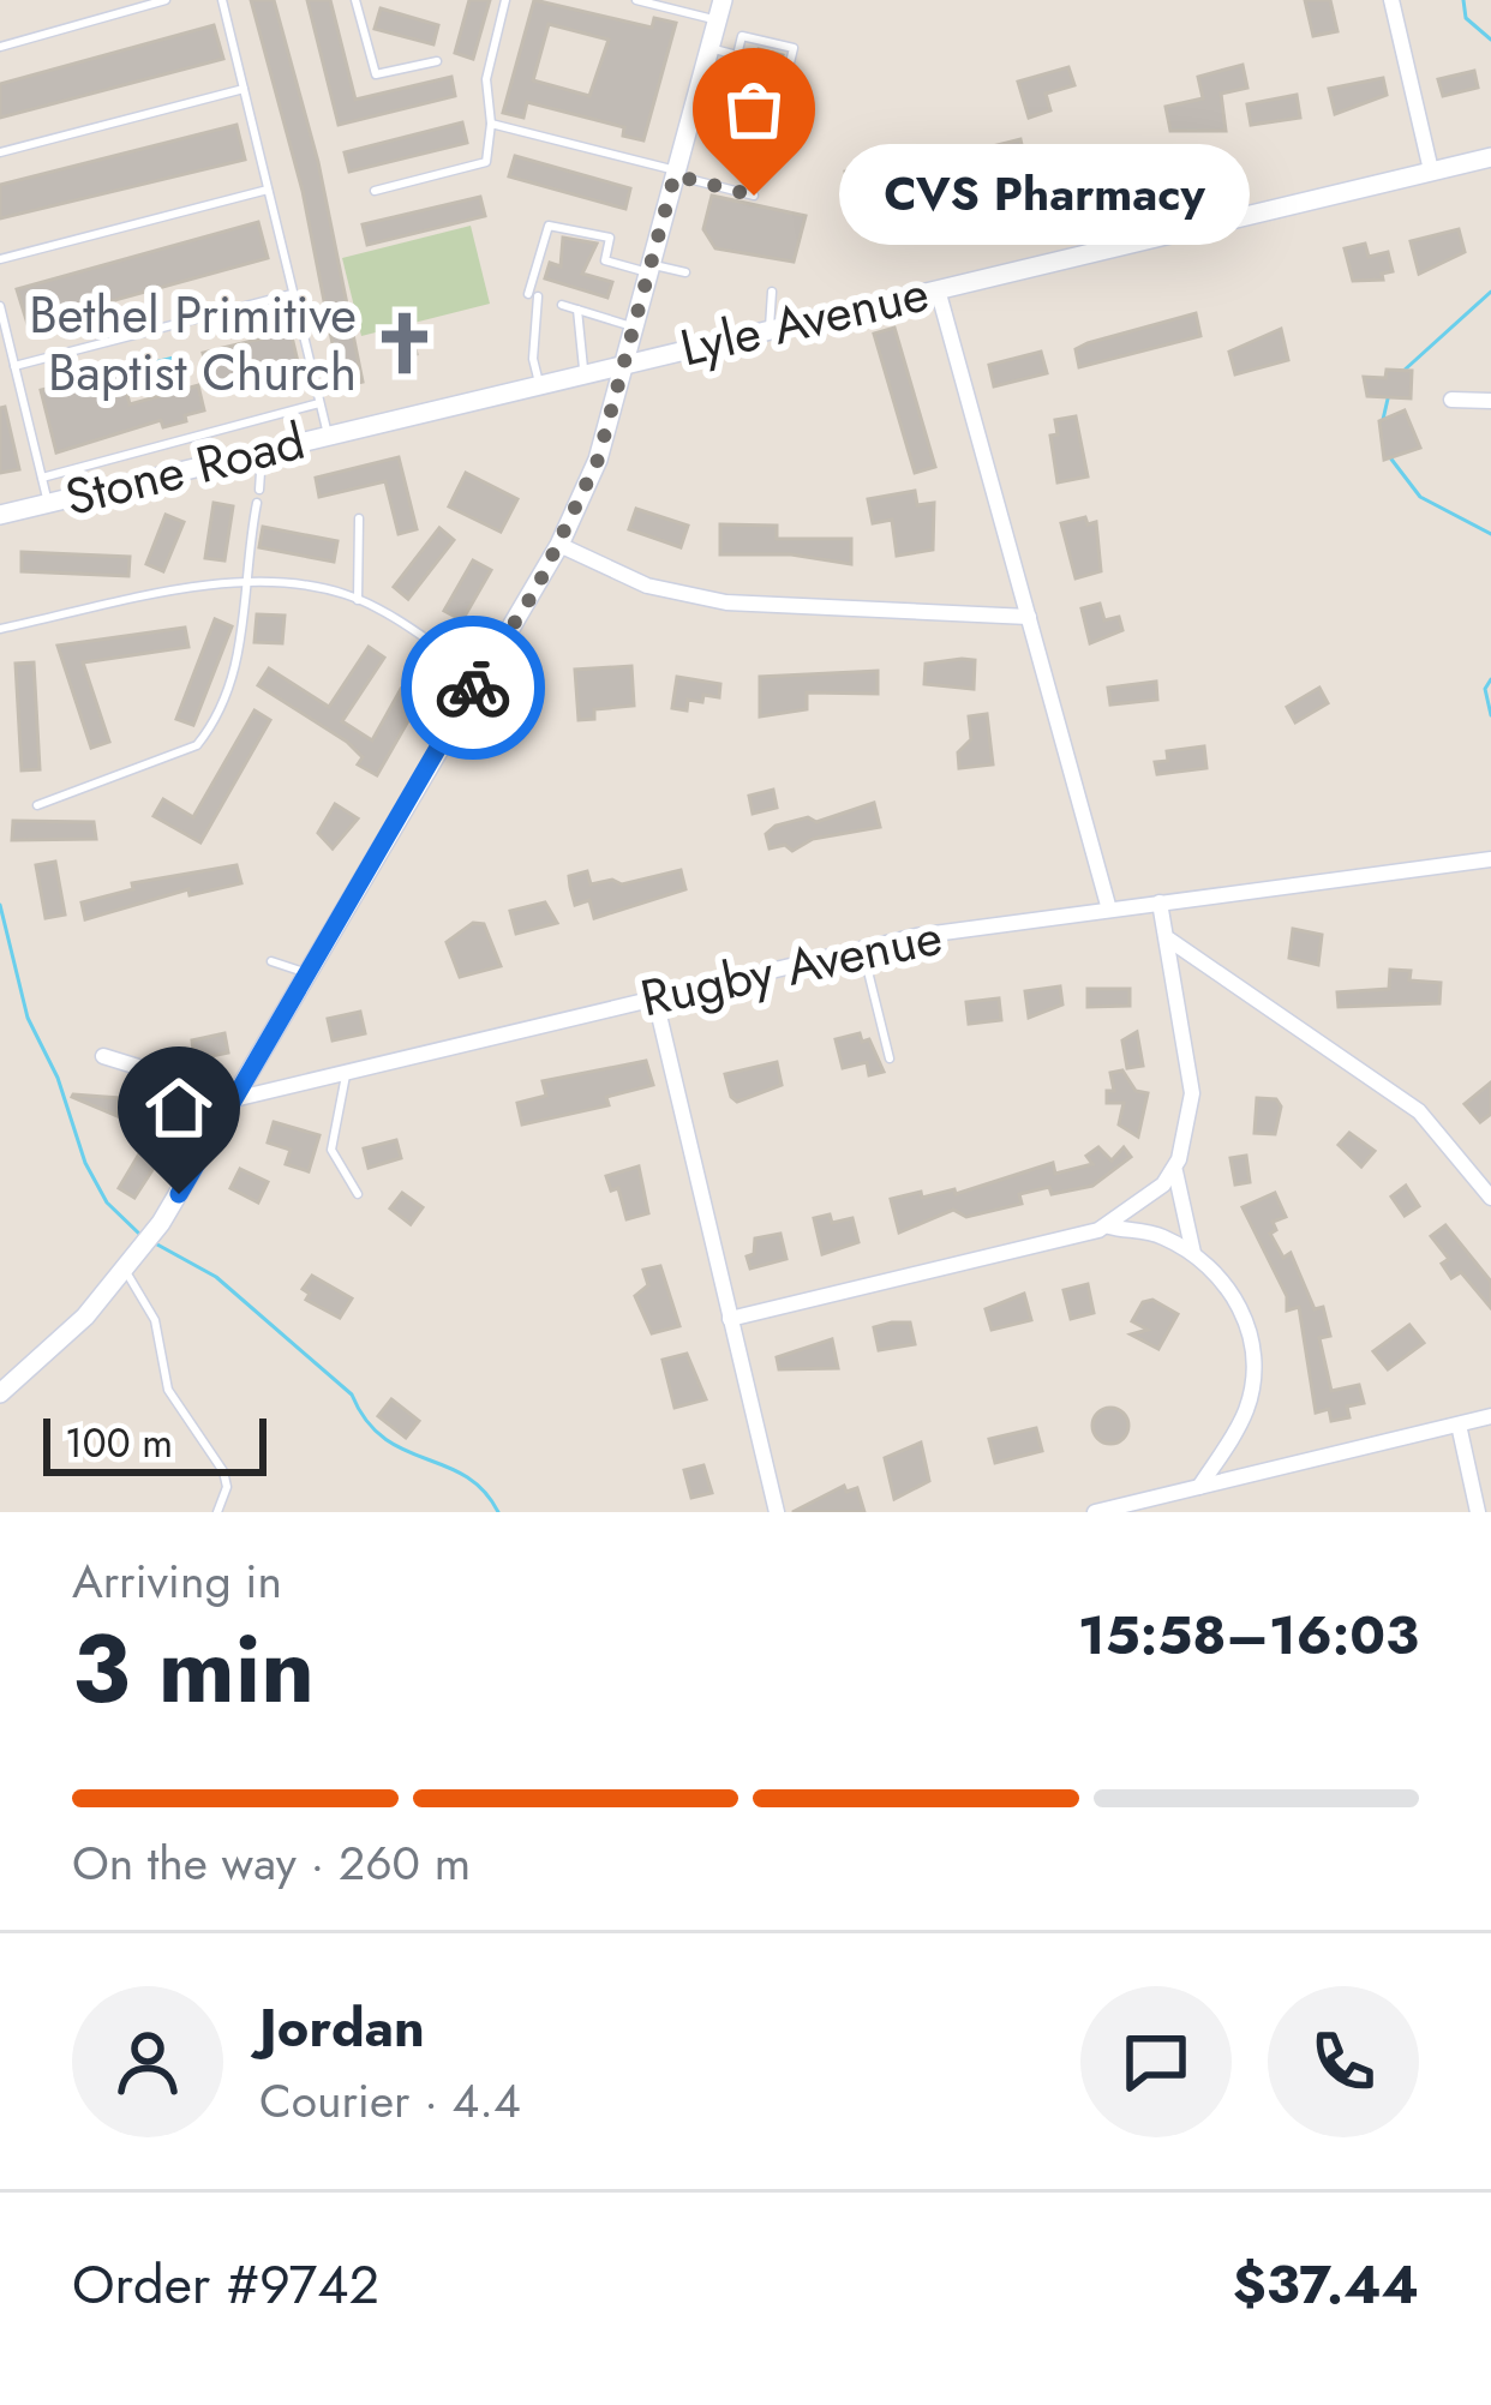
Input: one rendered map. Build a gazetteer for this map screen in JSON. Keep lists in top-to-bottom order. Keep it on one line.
{"streets":{"street":["Lyle Avenue","Stone Road","Rugby Avenue"]},"crossings":[["Lyle Avenue","Stone Road"]],"places":{"other":["CVS Pharmacy"],"church":["Bethel Primitive Baptist Church"]},"scale_bar":"100 m","page":{"bubble":"CVS Pharmacy","scale":"100 m","heading":["3 min","Arriving in","15:58–16:03"],"panel":["Jordan","Courier · 4.4","Order #9742","$37.44"],"bar":"On the way · 260 m"}}
